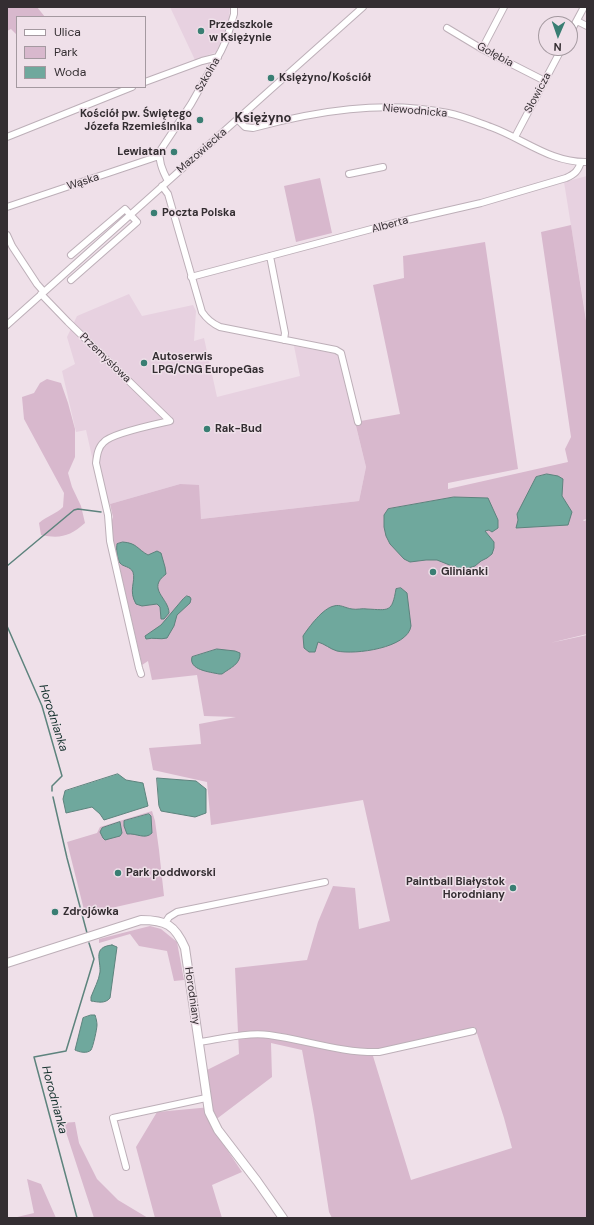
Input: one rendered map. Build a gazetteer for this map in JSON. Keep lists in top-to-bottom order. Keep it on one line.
{"streets":{"street":["Gołębia","Szkolna","Słowicza","Niewodnicka","Mazowiecka","Wąska","Alberta","Przemysłowa","Horodniany"]},"crossings":[["Gołębia","Słowicza"],["Szkolna","Wąska"],["Słowicza","Niewodnicka"],["Niewodnicka","Mazowiecka"],["Niewodnicka","Alberta"],["Mazowiecka","Przemysłowa"]],"districts":["Księżyno"],"water":["Horodnianka"],"places":["Przedszkole w Księżynie","Księżyno/Kościół","Kościół pw. Świętego Józefa Rzemieślnika","Lewiatan","Poczta Polska","Autoserwis LPG/CNG EuropeGas","Rak-Bud","Glinianki","Park poddworski","Paintball Białystok Horodniany","Zdrojówka"],"legend":["Ulica","Park","Woda"],"north":"bottom"}
